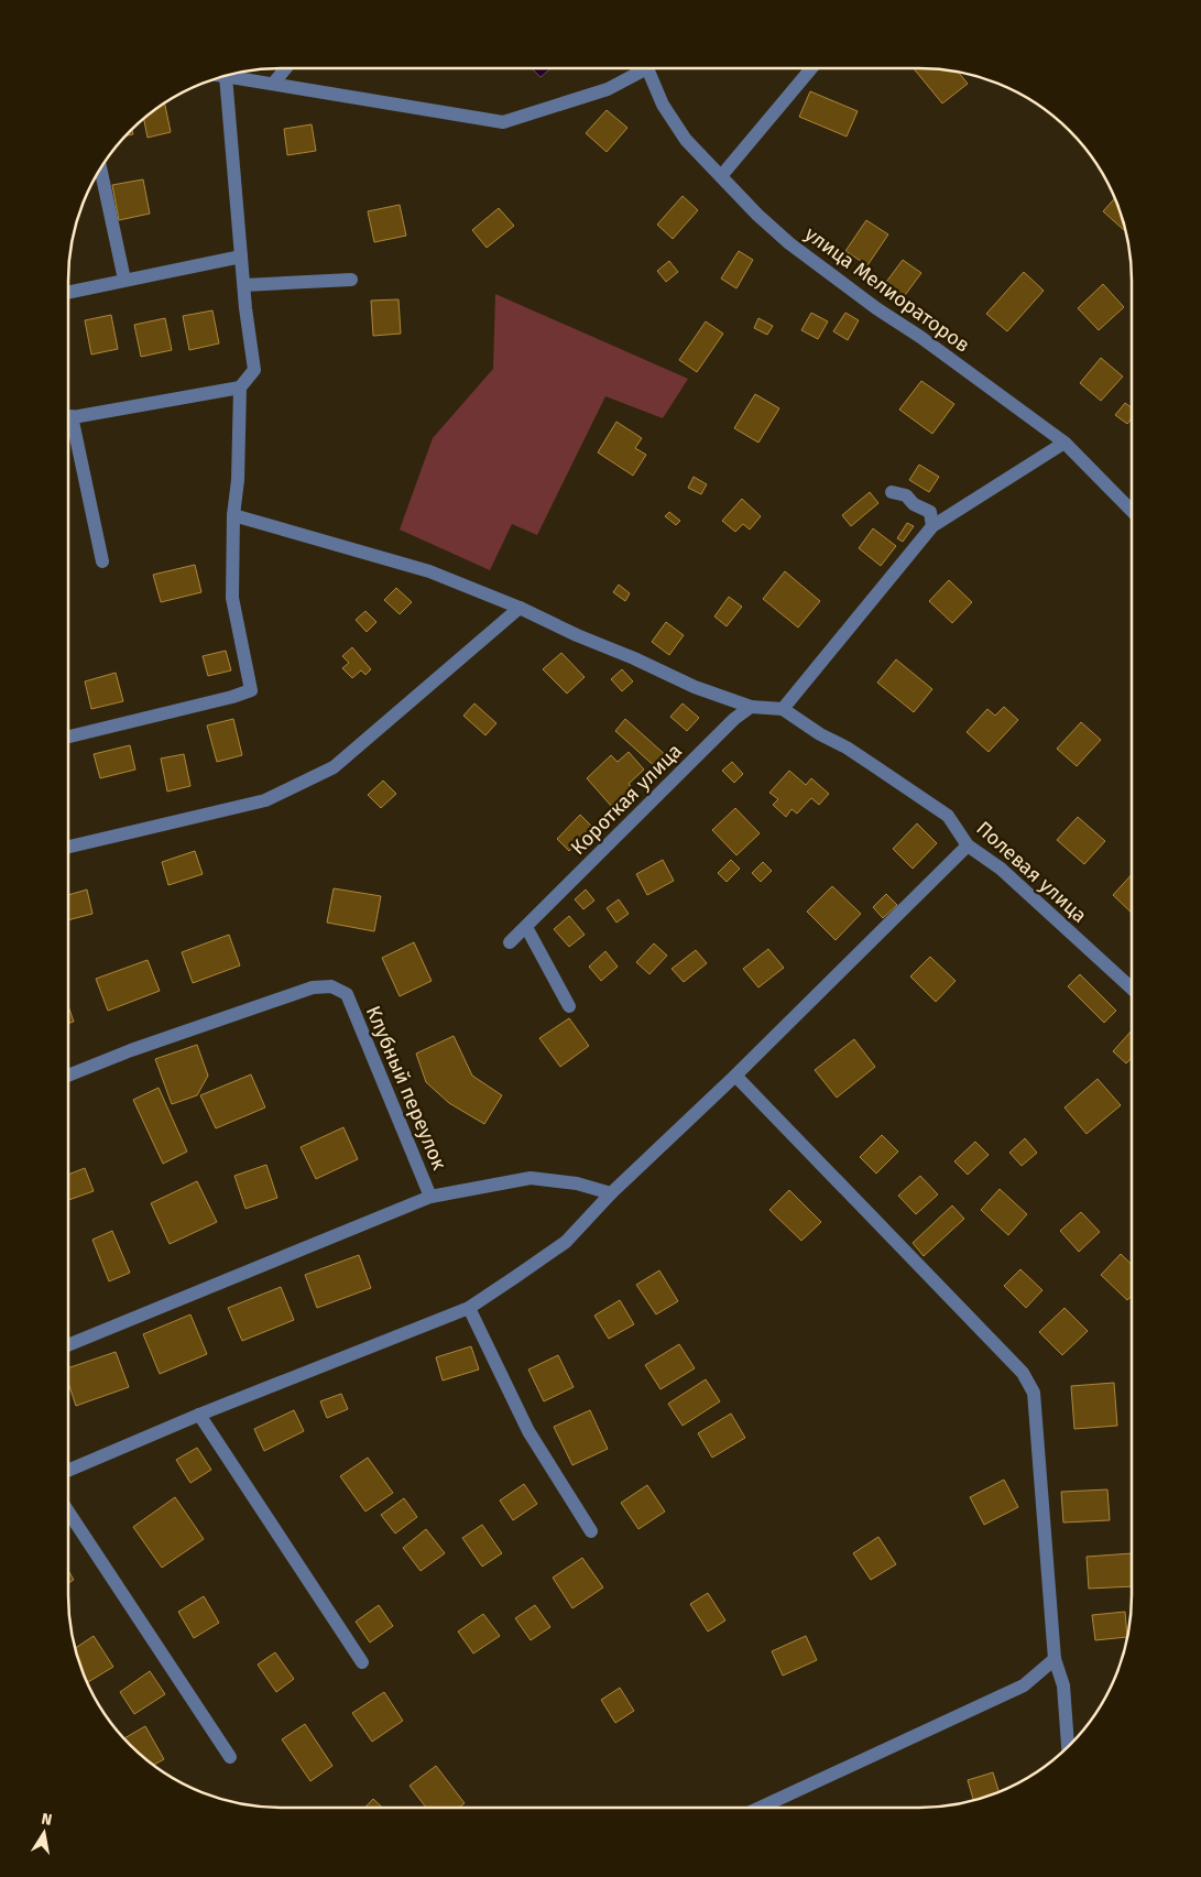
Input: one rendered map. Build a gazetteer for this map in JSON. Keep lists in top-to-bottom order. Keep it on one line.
{"streets":{"street":["улица Мелиораторов","Короткая улица","Полевая улица","Клубный переулок"]},"north":"top"}
